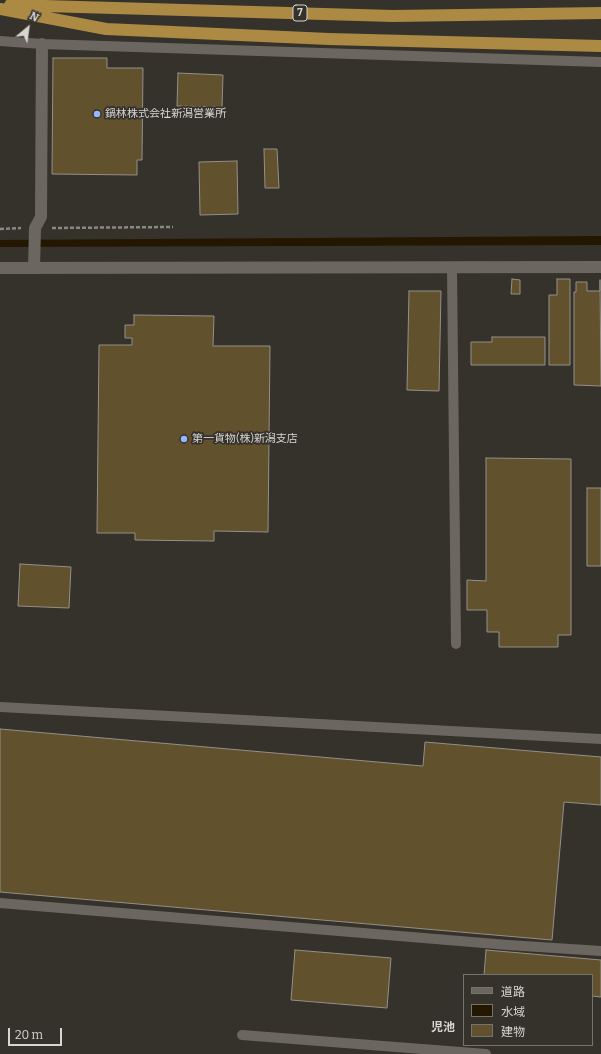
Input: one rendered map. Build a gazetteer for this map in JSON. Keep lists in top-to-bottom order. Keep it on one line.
{"streets":{"highway":["7"]},"districts":["児池"],"places":["鍋林株式会社新潟営業所","第一貨物(株)新潟支店"],"legend":["道路","水域","建物"],"scale_bar":"20 m","north":"top right"}
